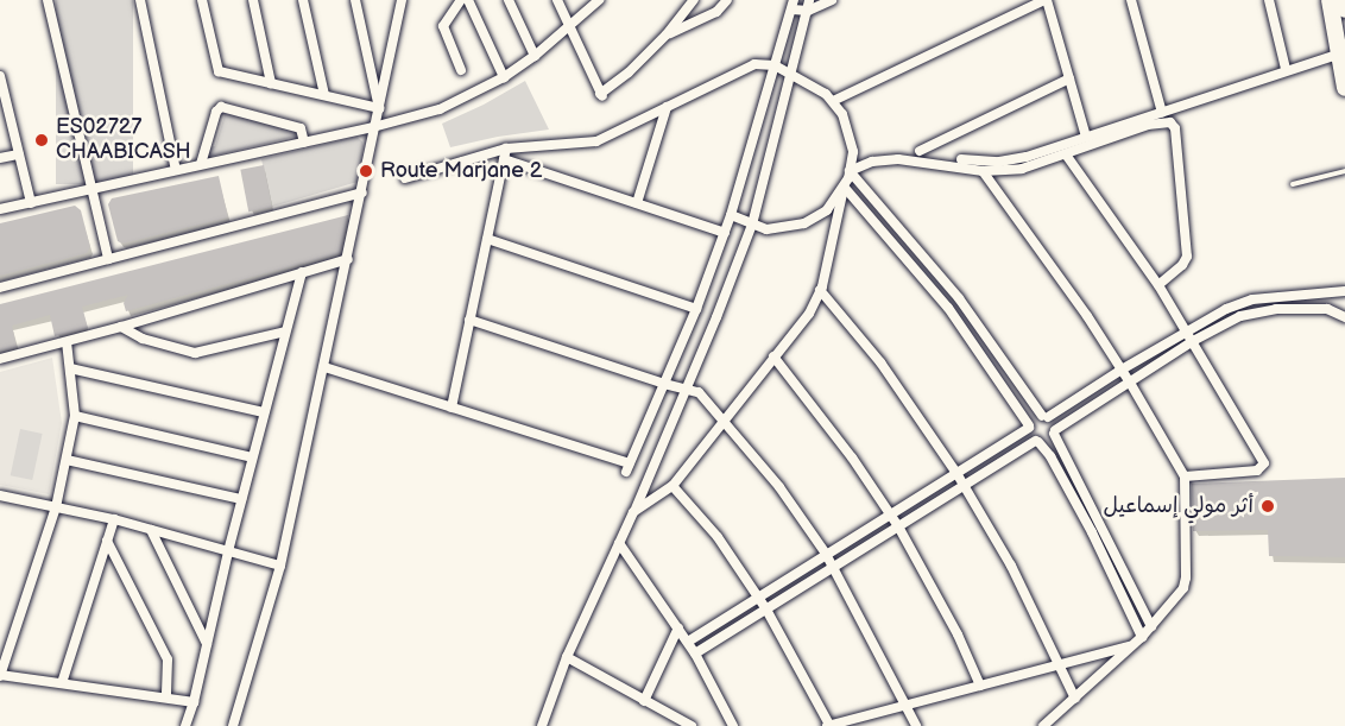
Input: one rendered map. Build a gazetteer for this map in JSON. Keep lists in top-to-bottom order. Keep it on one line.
{"places":["ES02727 CHAABICASH","Route Marjane 2","أثر مولي إسماعيل"]}
